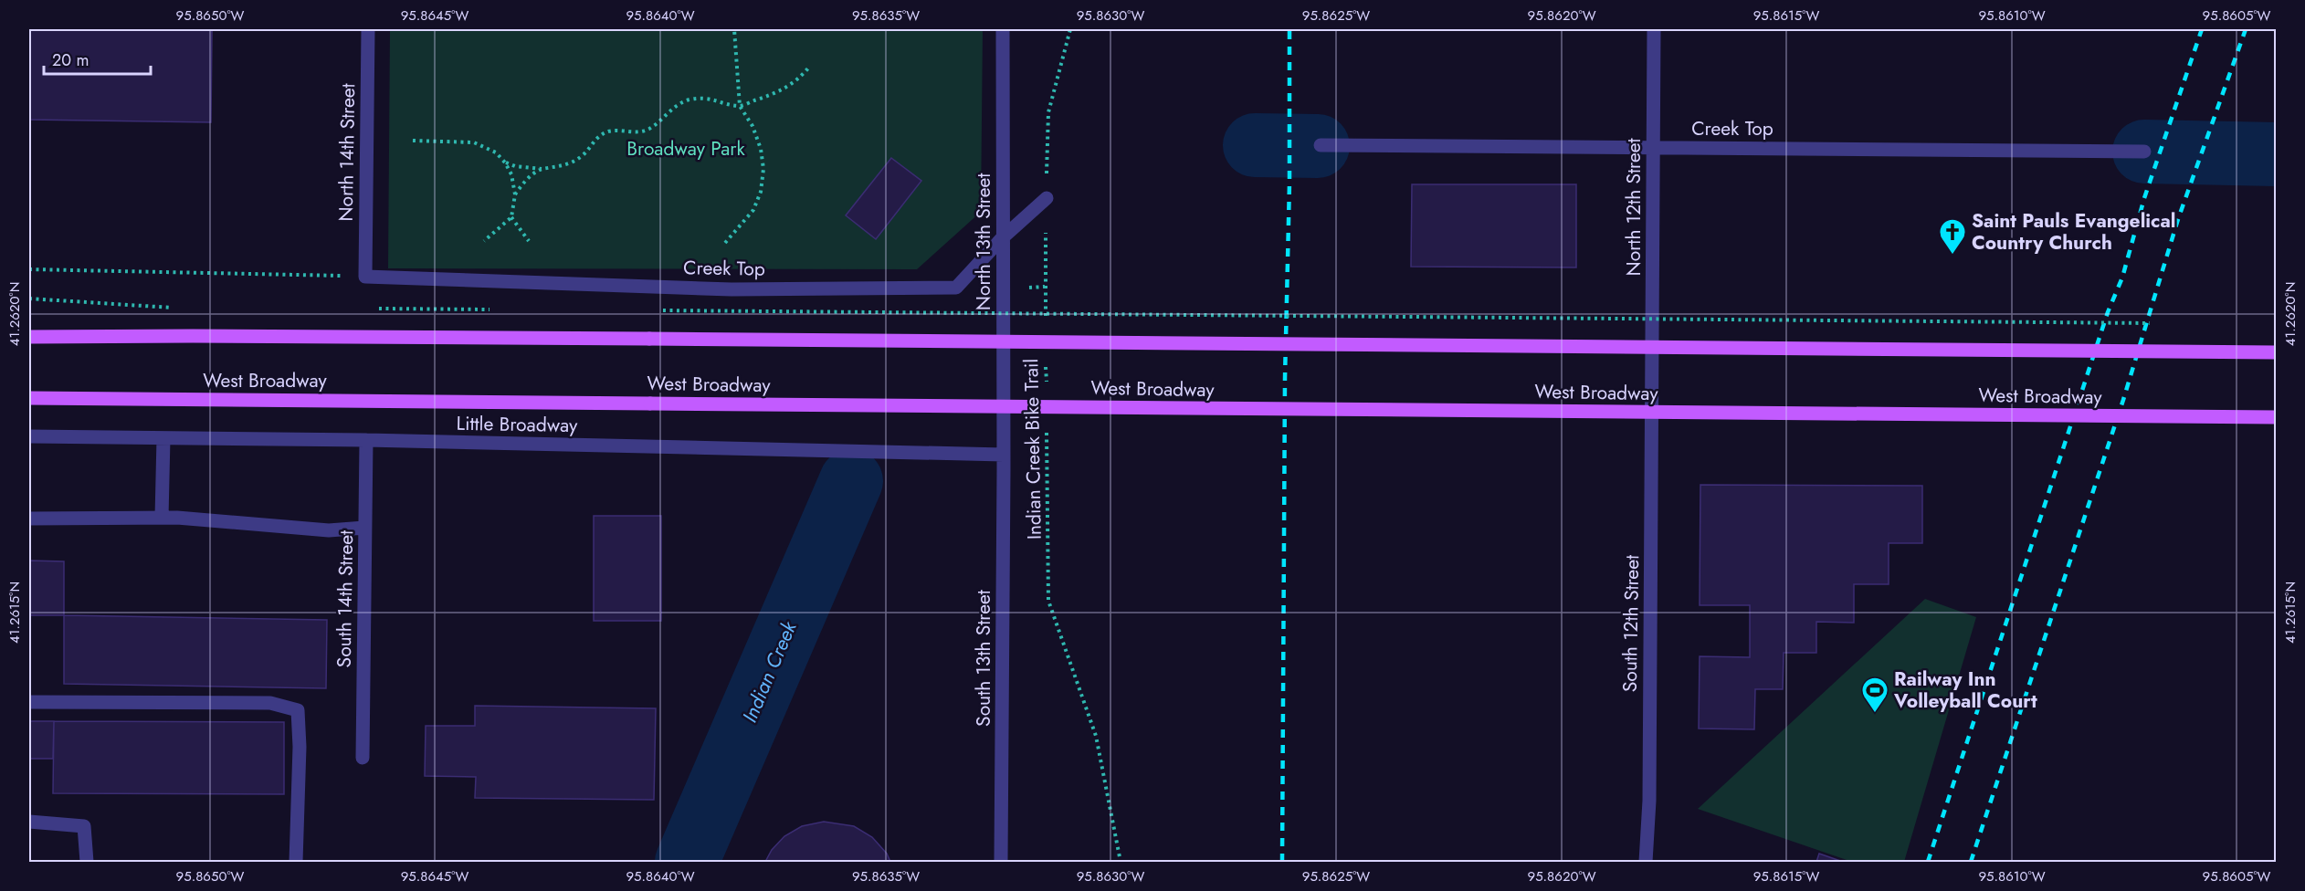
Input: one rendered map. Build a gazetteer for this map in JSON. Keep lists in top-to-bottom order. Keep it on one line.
{"streets":{"main road":["West Broadway"],"street":["Creek Top","North 14th Street","North 12th Street","North 13th Street","Little Broadway","South 14th Street","South 12th Street","South 13th Street"],"path":["Indian Creek Bike Trail"]},"crossings":[["Creek Top","North 14th Street"],["Creek Top","North 12th Street"],["Creek Top","North 13th Street"],["North 12th Street","South 12th Street"],["North 13th Street","Little Broadway"],["North 13th Street","South 13th Street"],["Little Broadway","South 14th Street"],["Little Broadway","South 13th Street"]],"water":["Indian Creek"],"parks":["Broadway Park"],"places":{"church":["Saint Pauls Evangelical Country Church"],"sports":["Railway Inn Volleyball Court"]},"scale_bar":"20 m","coordinates":["95.8650°W","95.8645°W","95.8640°W","95.8635°W","95.8630°W","95.8625°W","95.8620°W","95.8615°W","95.8610°W","95.8605°W","41.2620°N","41.2615°N"]}
